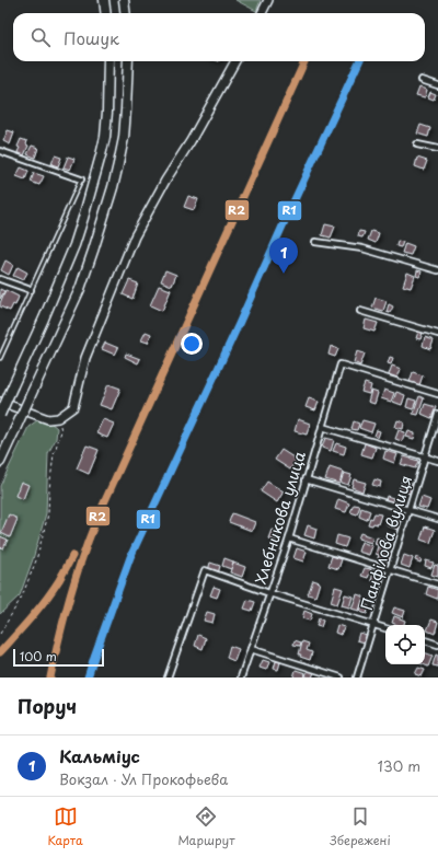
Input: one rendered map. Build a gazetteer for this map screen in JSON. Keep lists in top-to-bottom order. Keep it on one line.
{"streets":{"street":["Хлебникова улица","Панфілова вулиця"]},"lines":["transit line R1","transit line R2"],"scale_bar":"100 m","page":{"search":"Пошук","pins":"1","scale":"100 m","heading":"Поруч","list":[{"mark":"1","name":"Кальміус","note":"Вокзал · Ул Прокофьева","value":"130 m"}],"nav":["Карта","Маршрут","Збережені"]}}
